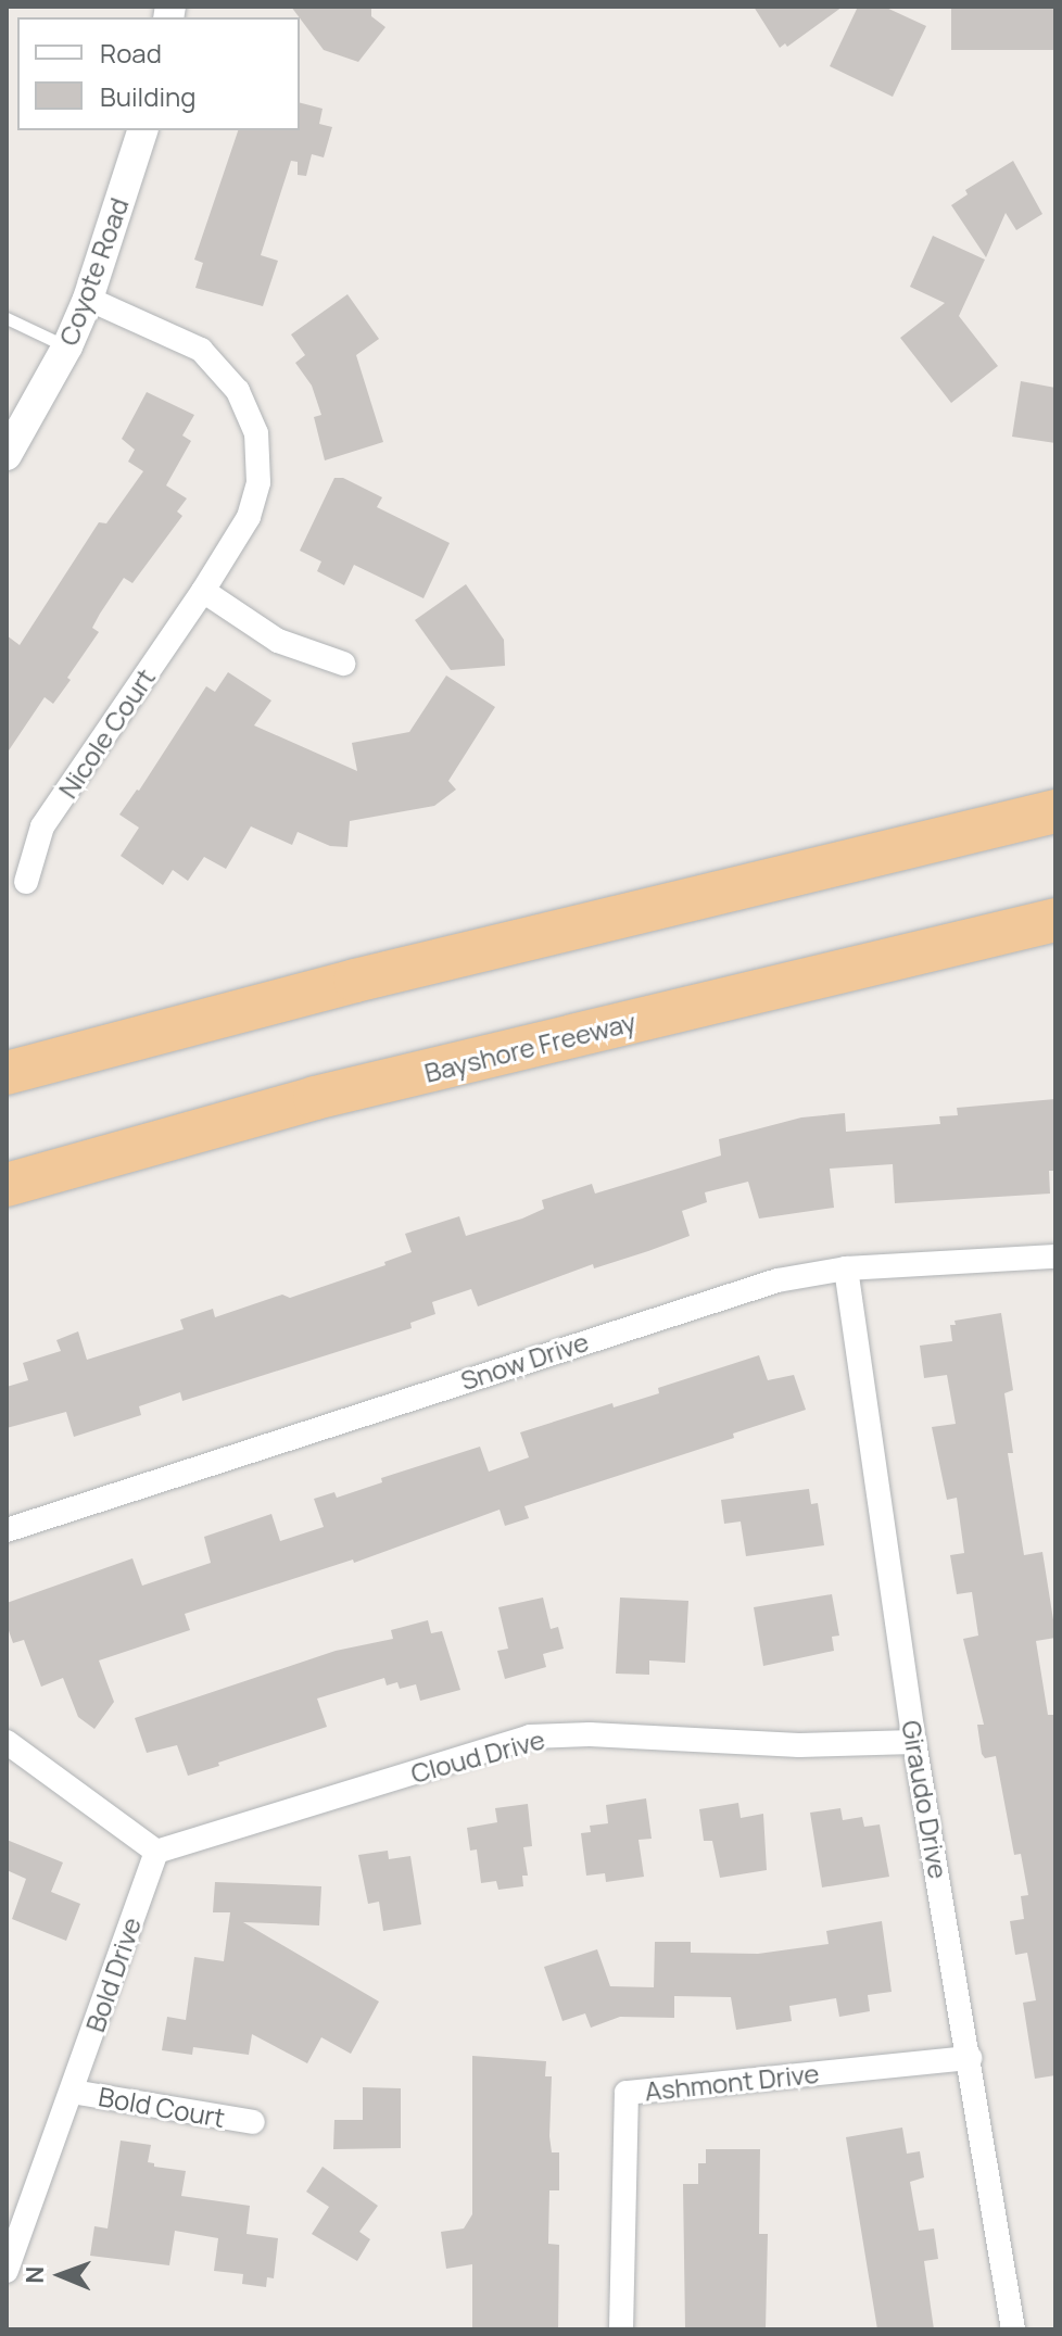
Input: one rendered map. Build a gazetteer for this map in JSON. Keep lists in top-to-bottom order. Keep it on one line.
{"streets":{"highway":["Bayshore Freeway"],"street":["Coyote Road","Nicole Court","Snow Drive","Cloud Drive","Giraudo Drive","Bold Drive","Ashmont Drive","Bold Court"]},"crossings":[["Coyote Road","Nicole Court"],["Snow Drive","Giraudo Drive"],["Cloud Drive","Giraudo Drive"],["Cloud Drive","Bold Drive"],["Giraudo Drive","Ashmont Drive"],["Bold Drive","Bold Court"]],"legend":["Road","Building"],"north":"left"}
